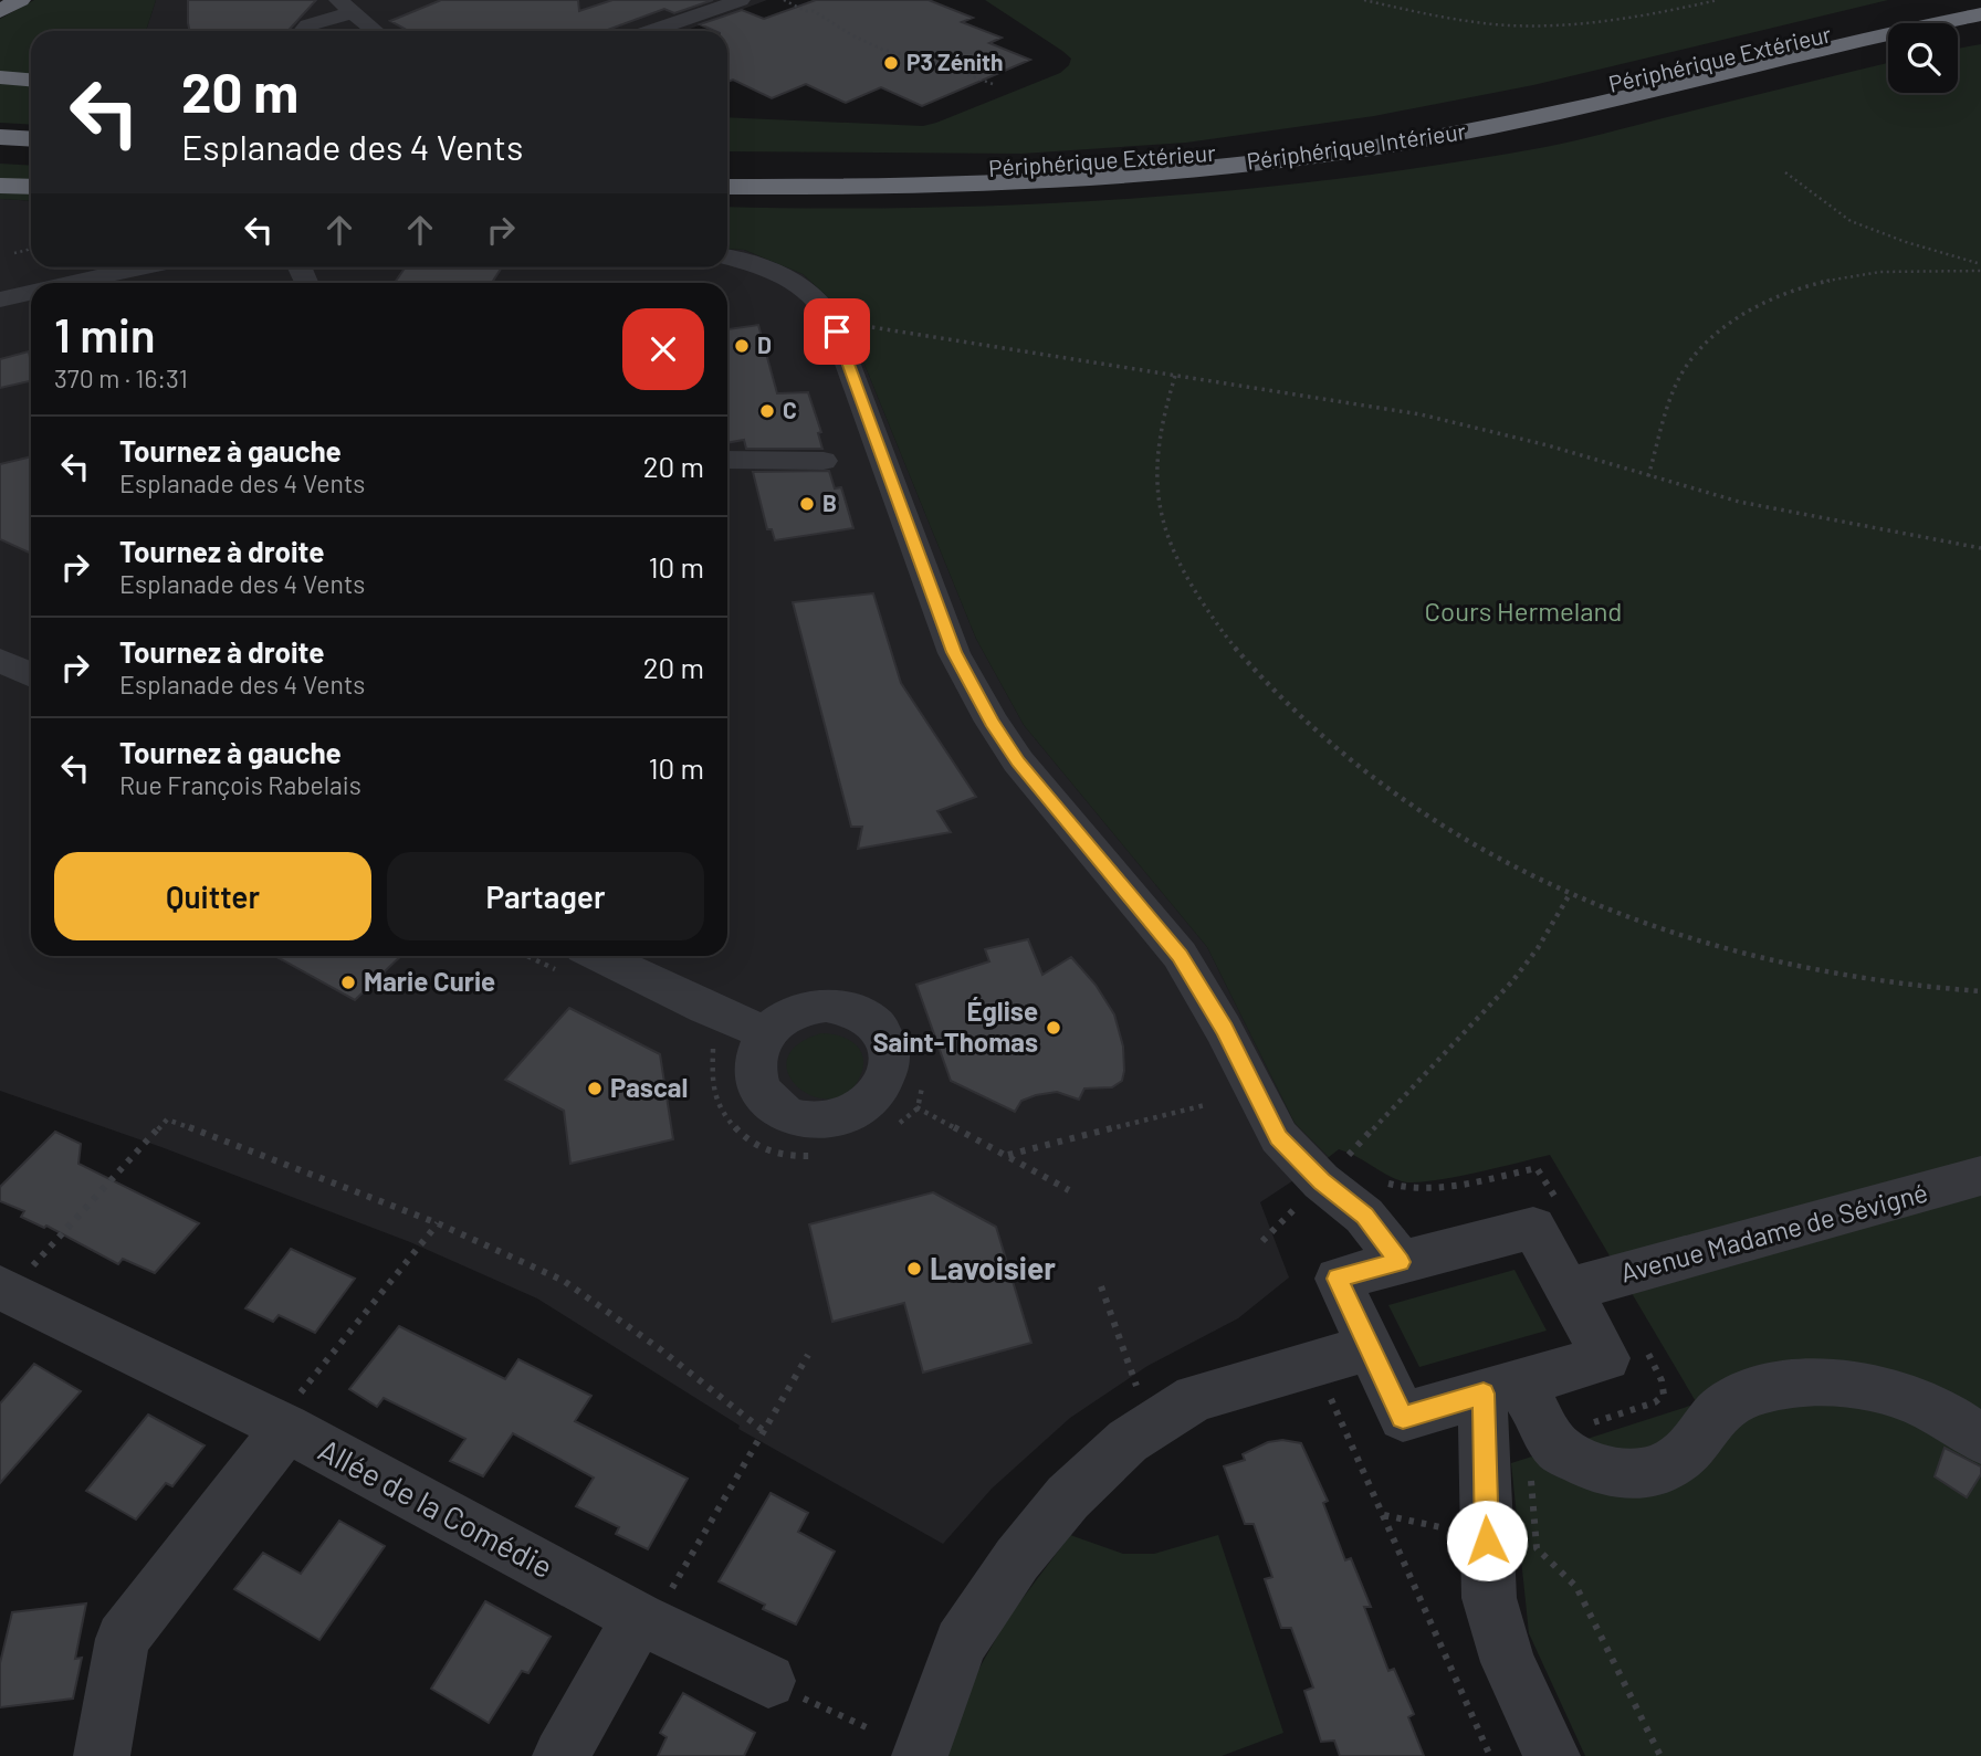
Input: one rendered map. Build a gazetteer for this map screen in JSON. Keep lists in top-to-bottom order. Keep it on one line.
{"streets":{"highway":["Périphérique Extérieur","Périphérique Intérieur"],"street":["Avenue Madame de Sévigné","Allée de la Comédie"]},"parks":["Cours Hermeland"],"places":["P3 Zénith","D","C","B","Marie Curie","Église Saint-Thomas","Pascal","Lavoisier"],"page":{"turn":["20 m","Esplanade des 4 Vents"],"heading":["1 min","370 m · 16:31"],"list":[{"name":"Tournez à gauche","note":"Esplanade des 4 Vents","value":"20 m"},{"name":"Tournez à droite","note":"Esplanade des 4 Vents","value":"10 m"},{"name":"Tournez à droite","note":"Esplanade des 4 Vents","value":"20 m"},{"name":"Tournez à gauche","note":"Rue François Rabelais","value":"10 m"}],"buttons":["Quitter","Partager"]}}
